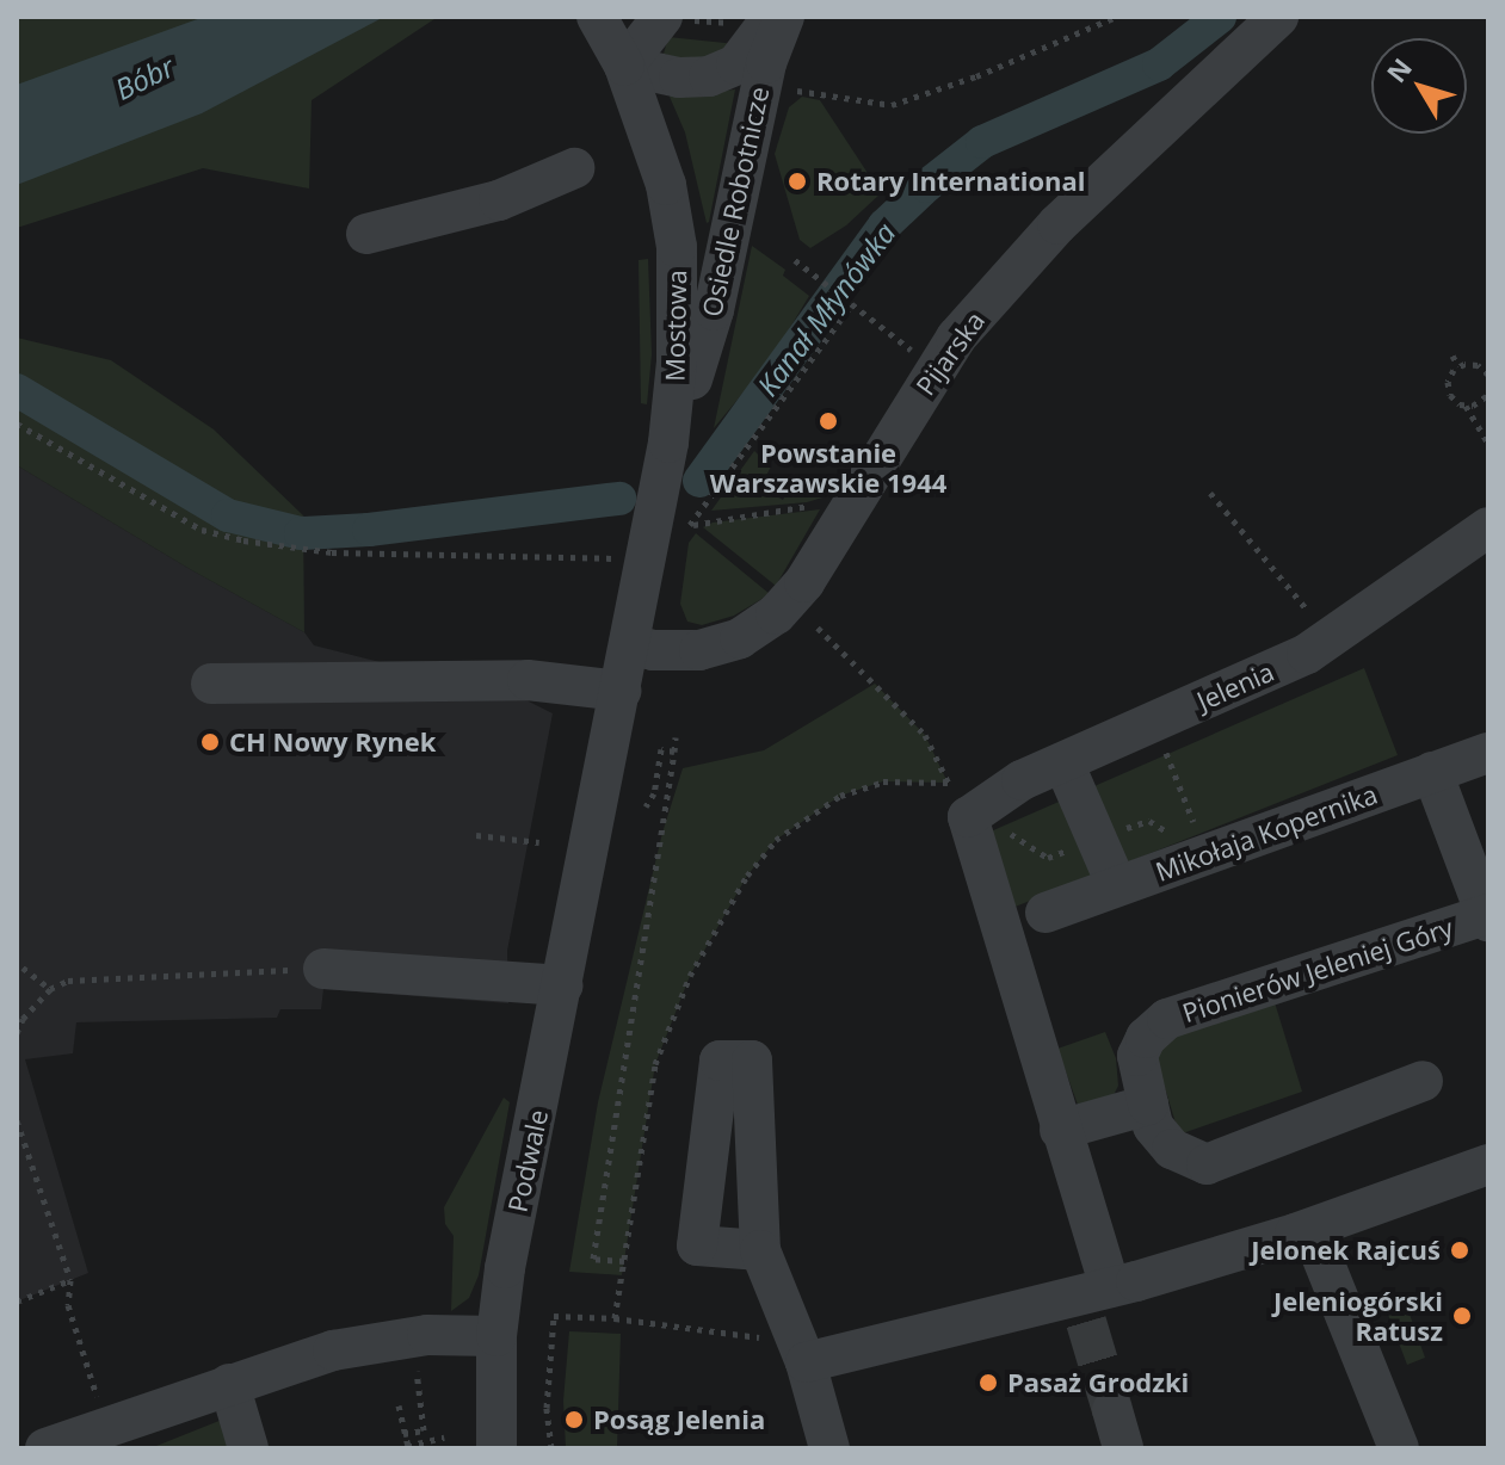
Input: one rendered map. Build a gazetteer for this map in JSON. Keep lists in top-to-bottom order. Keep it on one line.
{"streets":{"street":["Osiedle Robotnicze","Mostowa","Pijarska","Jelenia","Mikołaja Kopernika","Pionierów Jeleniej Góry","Podwale"]},"crossings":[["Osiedle Robotnicze","Mostowa"],["Mostowa","Pijarska"],["Mostowa","Podwale"],["Pijarska","Podwale"],["Mikołaja Kopernika","Pionierów Jeleniej Góry"]],"water":["Bóbr","Kanał Młynówka"],"places":["Rotary International","Powstanie Warszawskie 1944","CH Nowy Rynek","Jelonek Rajcuś","Jeleniogórski Ratusz","Pasaż Grodzki","Posąg Jelenia"],"north":"top left"}
